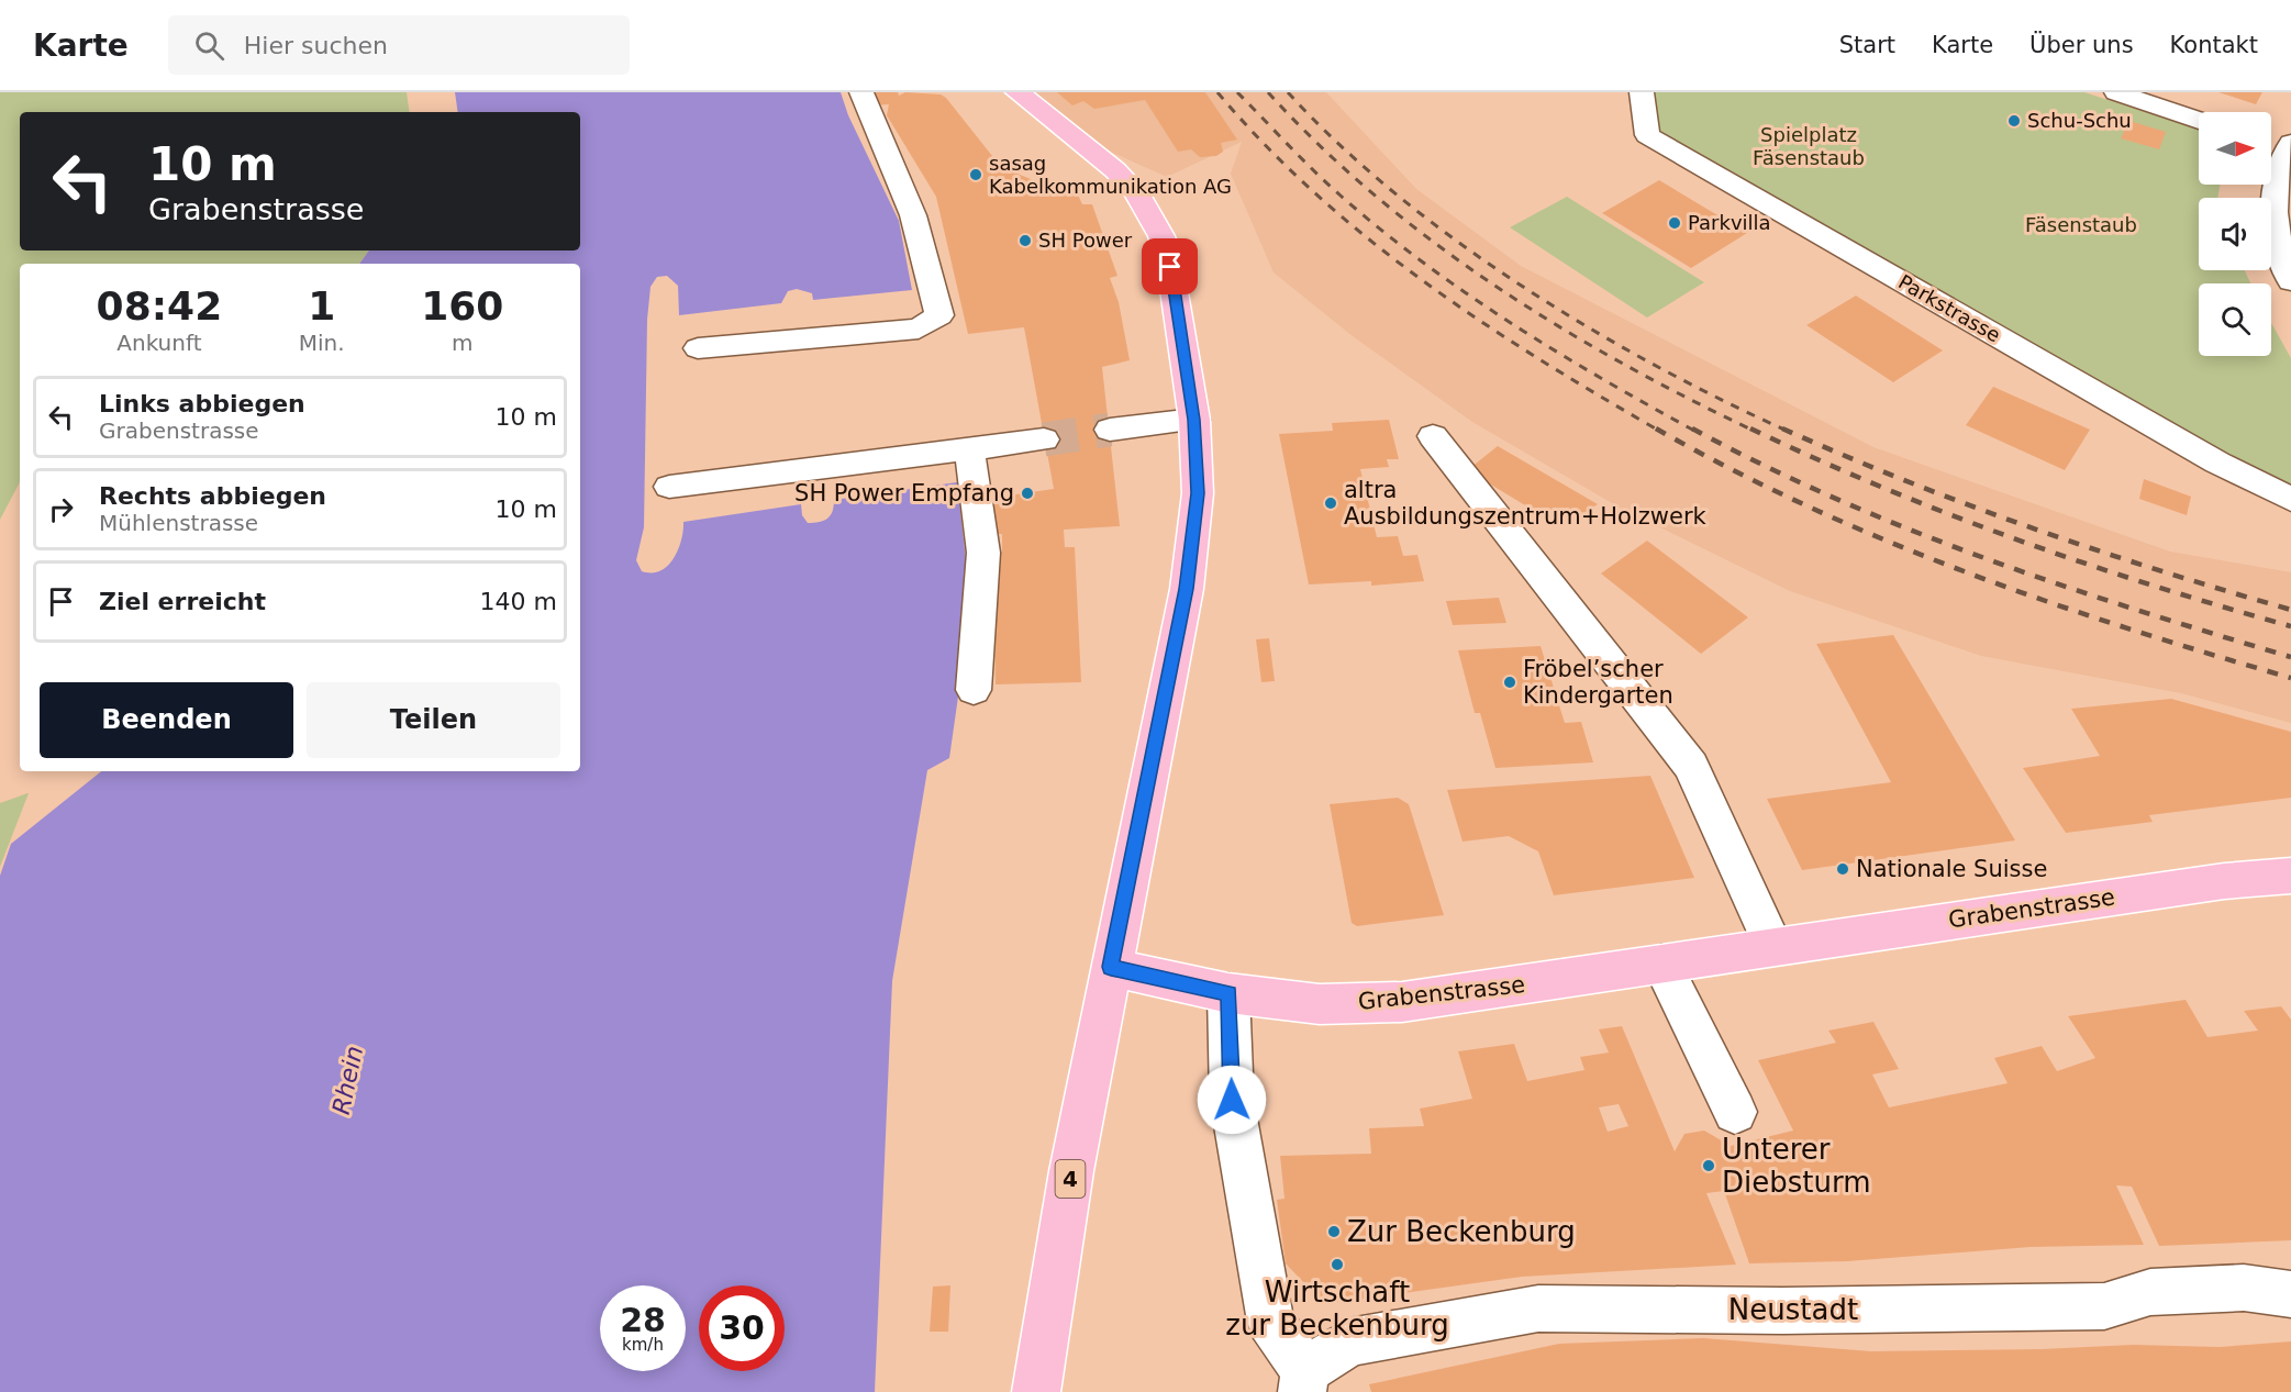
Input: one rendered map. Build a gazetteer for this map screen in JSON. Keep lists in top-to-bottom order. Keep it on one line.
{"streets":{"main road":["Grabenstrasse","4"],"street":["Parkstrasse","Neustadt"]},"crossings":[["Grabenstrasse","4"]],"water":["Rhein"],"parks":["Spielplatz Fäsenstaub","Fäsenstaub"],"places":["Schu-Schu","sasag Kabelkommunikation AG","Parkvilla","SH Power","SH Power Empfang","altra Ausbildungszentrum+Holzwerk","Fröbel’scher Kindergarten","Nationale Suisse","Unterer Diebsturm","Zur Beckenburg","Wirtschaft zur Beckenburg"],"north":"right","page":{"header":"Karte","search":"Hier suchen","nav":["Start","Karte","Über uns","Kontakt"],"turn":["10 m","Grabenstrasse"],"eta":["08:42","Ankunft","1","Min.","160","m"],"list":[{"name":"Links abbiegen","note":"Grabenstrasse","value":"10 m"},{"name":"Rechts abbiegen","note":"Mühlenstrasse","value":"10 m"},{"name":"Ziel erreicht","value":"140 m"}],"buttons":["Beenden","Teilen"],"speed":"28 km/h","limit":"30"}}
